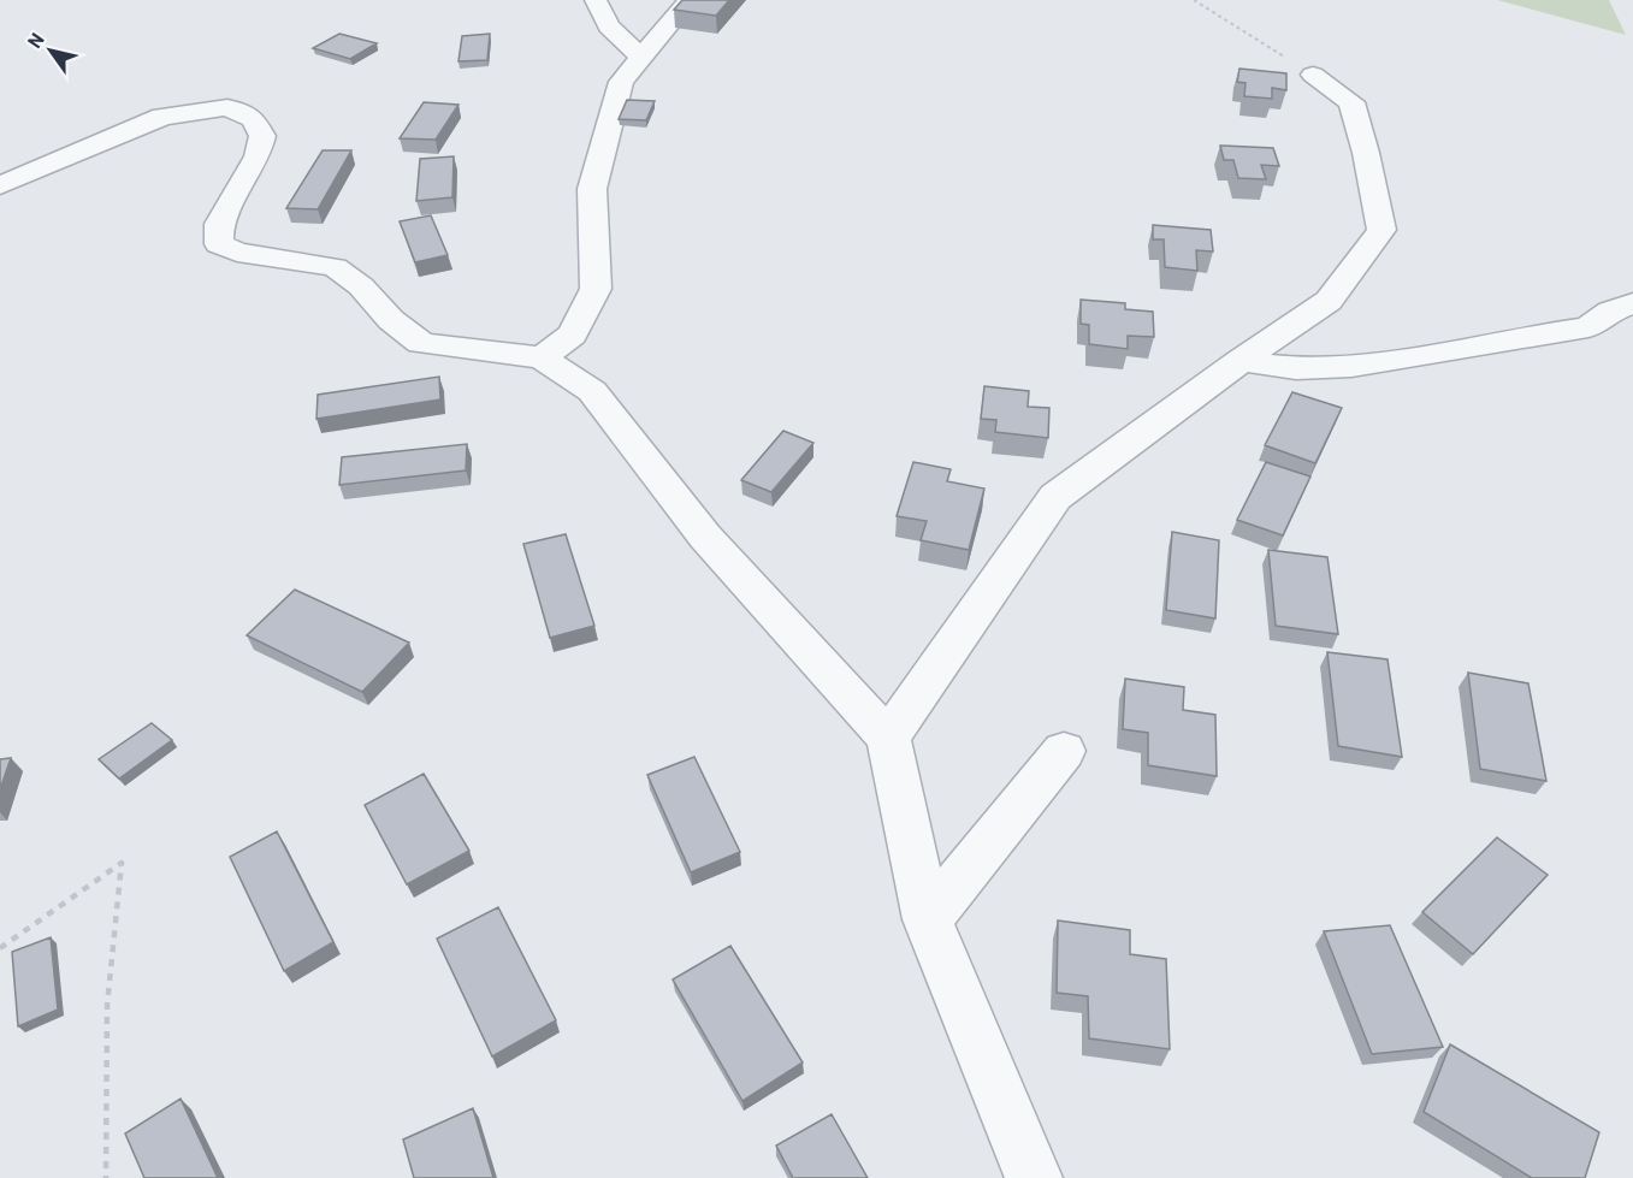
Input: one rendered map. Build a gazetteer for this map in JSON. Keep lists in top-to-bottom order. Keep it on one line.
{"north":"top left"}
